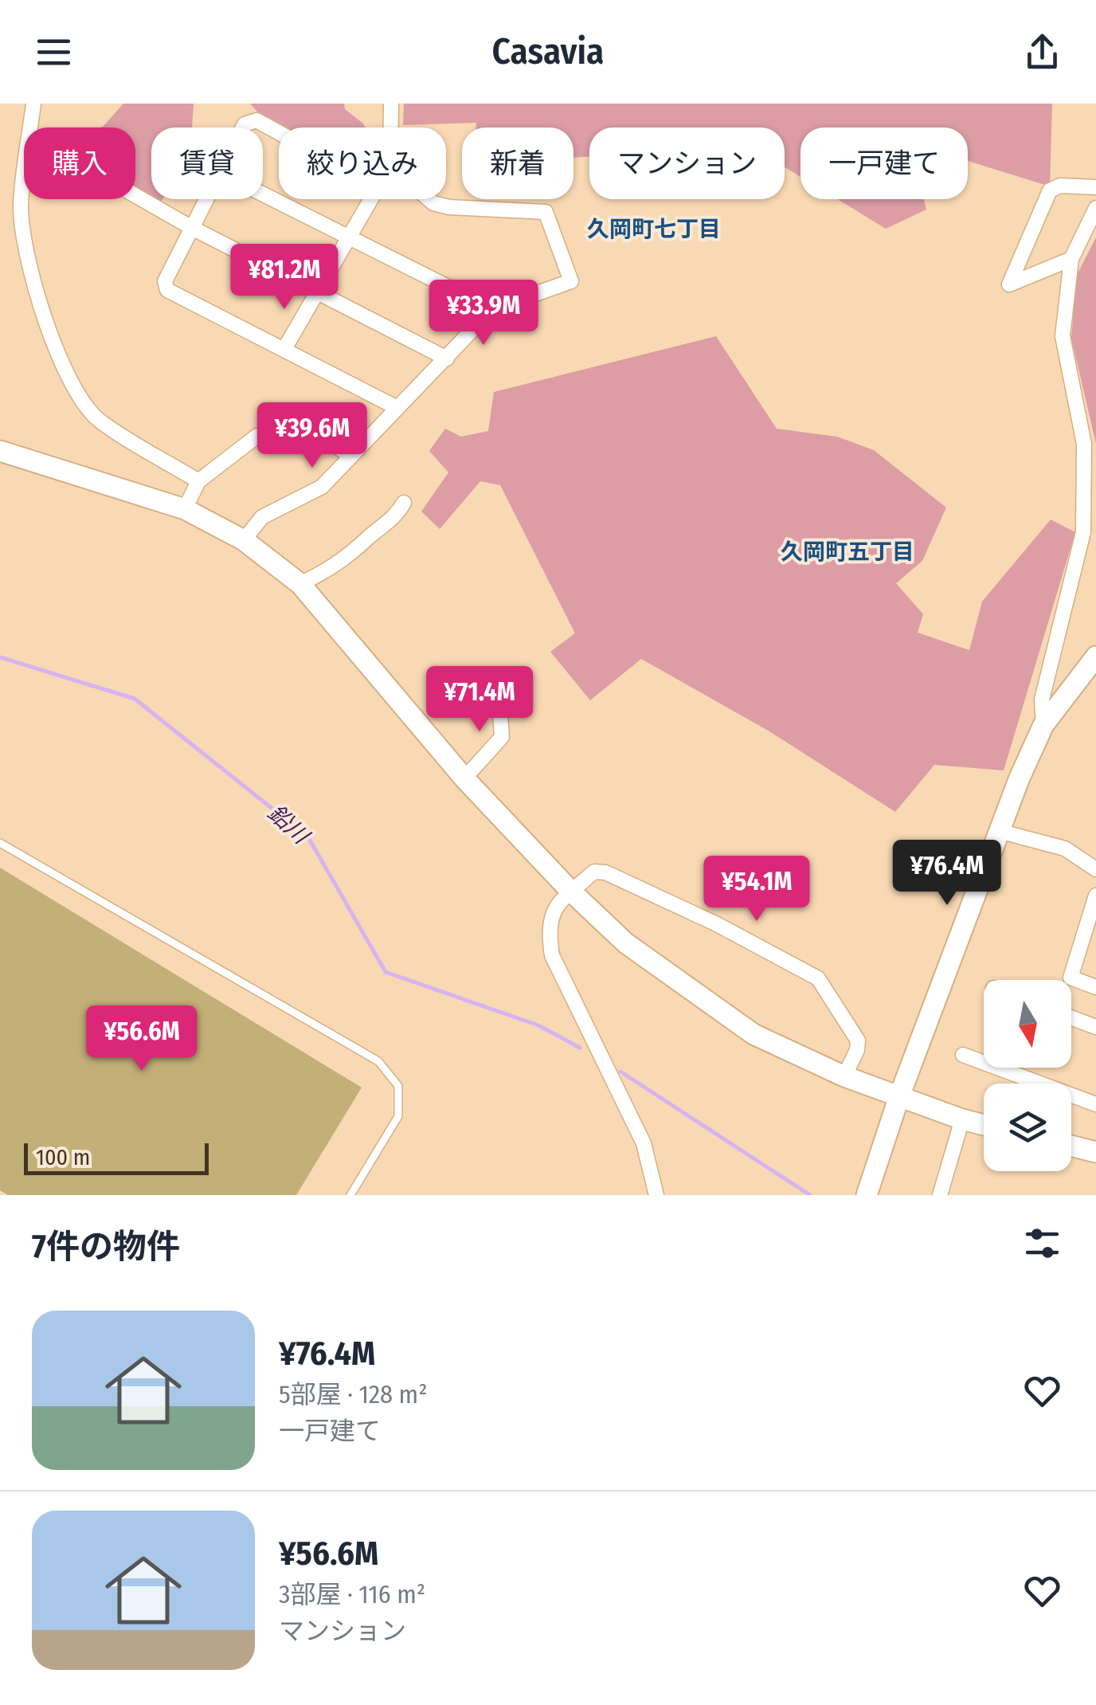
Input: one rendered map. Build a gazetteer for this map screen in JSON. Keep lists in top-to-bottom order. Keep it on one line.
{"districts":["久岡町七丁目","久岡町五丁目"],"water":["鉛川"],"scale_bar":"100 m","north":"bottom","page":{"header":"Casavia","chip":["購入","賃貸","絞り込み","新着","マンション","一戸建て"],"price":["¥81.2M","¥33.9M","¥39.6M","¥71.4M","¥76.4M","¥54.1M","¥56.6M"],"scale":"100 m","heading":"7件の物件","list":[{"name":"¥76.4M","note":"5部屋 · 128 m² · 一戸建て"},{"name":"¥56.6M","note":"3部屋 · 116 m² · マンション"}]}}
